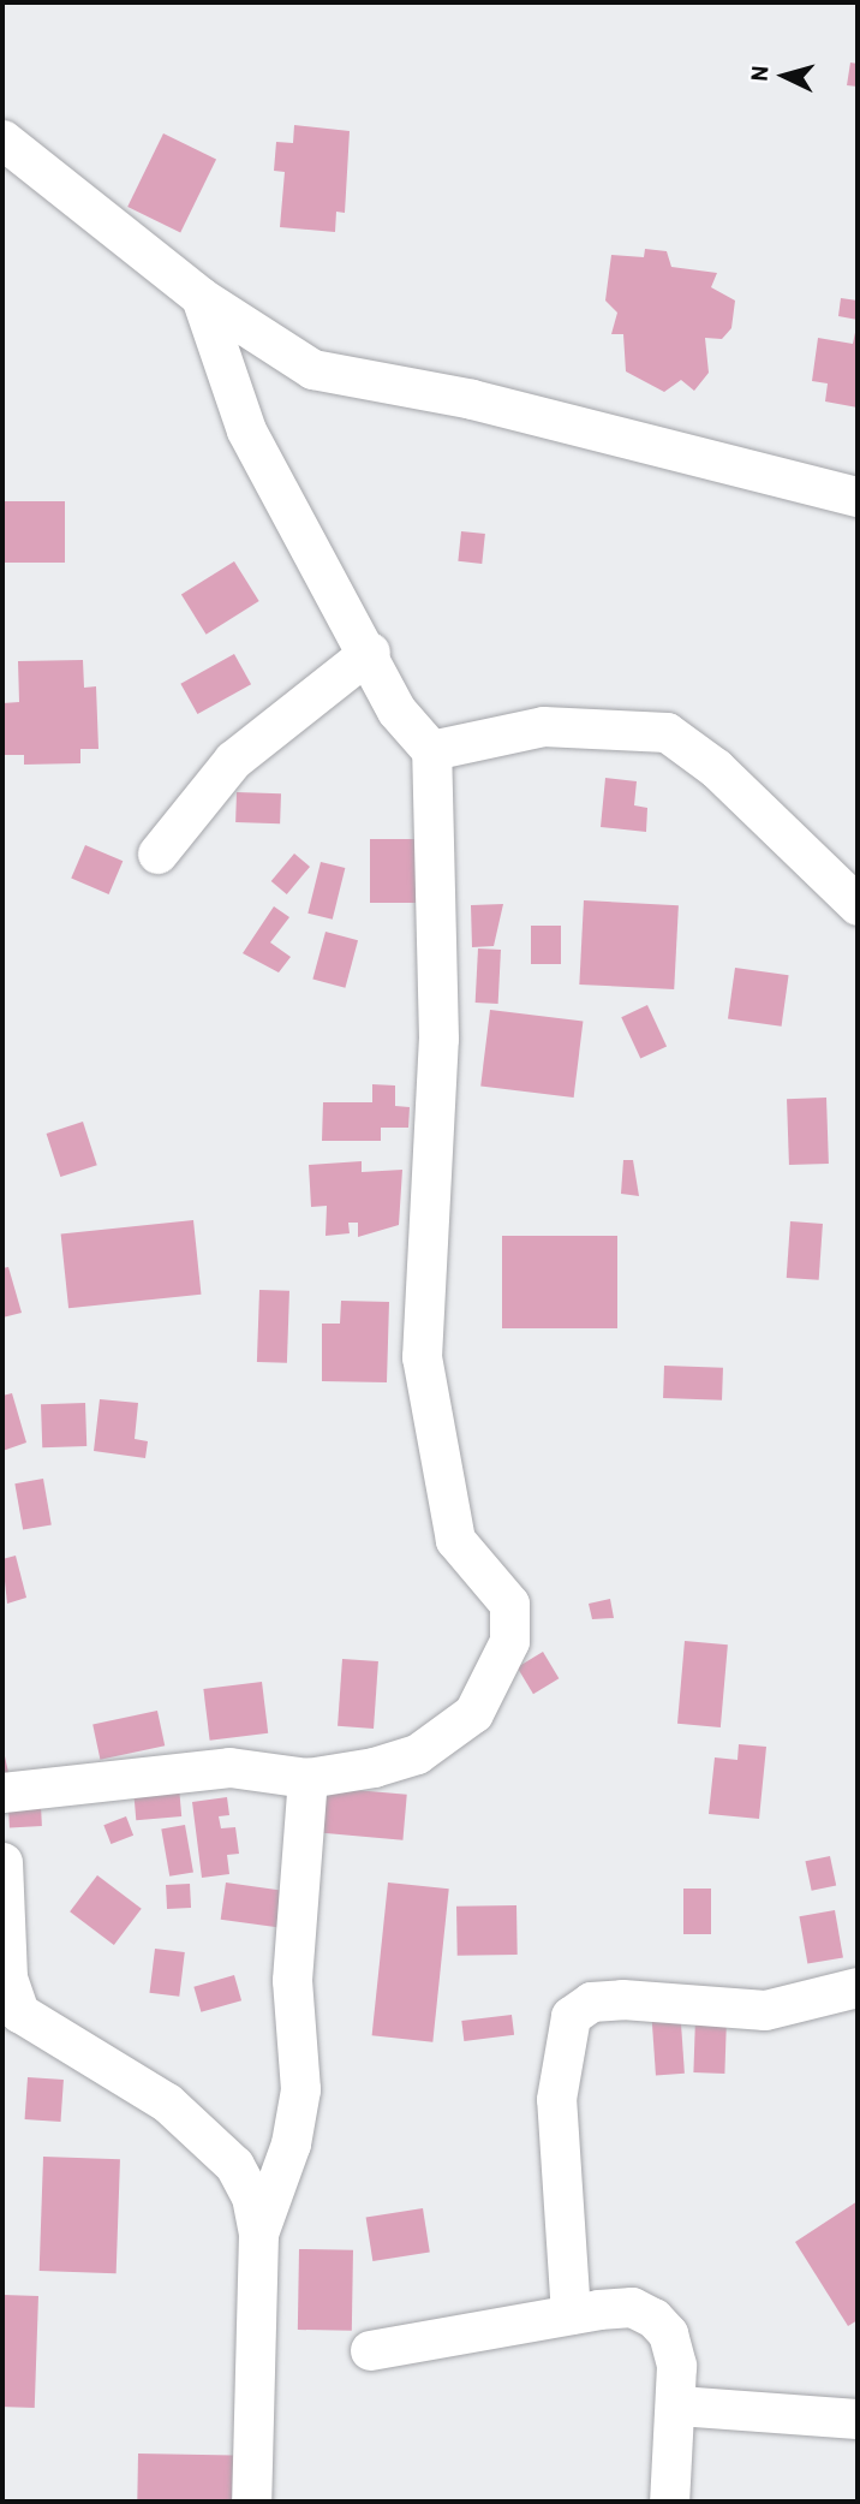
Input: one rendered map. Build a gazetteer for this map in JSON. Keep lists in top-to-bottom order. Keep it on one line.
{"north":"left"}
